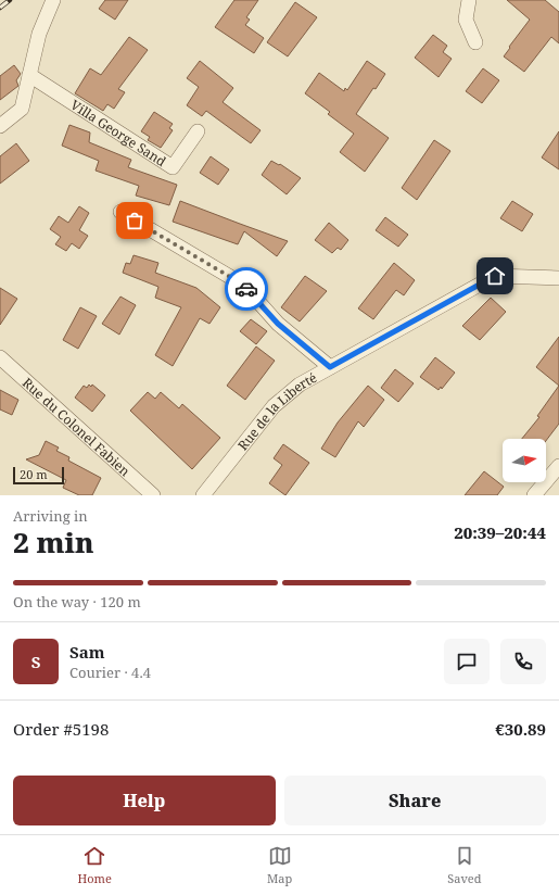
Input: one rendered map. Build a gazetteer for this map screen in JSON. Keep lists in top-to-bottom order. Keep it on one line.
{"streets":{"street":["Villa George Sand","Rue de la Liberté","Rue du Colonel Fabien"]},"scale_bar":"20 m","north":"right","page":{"scale":"20 m","heading":["2 min","Arriving in","20:39–20:44"],"panel":["Sam","Courier · 4.4","Order #5198","€30.89"],"bar":"On the way · 120 m","round":"S","buttons":["Help","Share"],"tabs":["Home","Map","Saved"]}}
